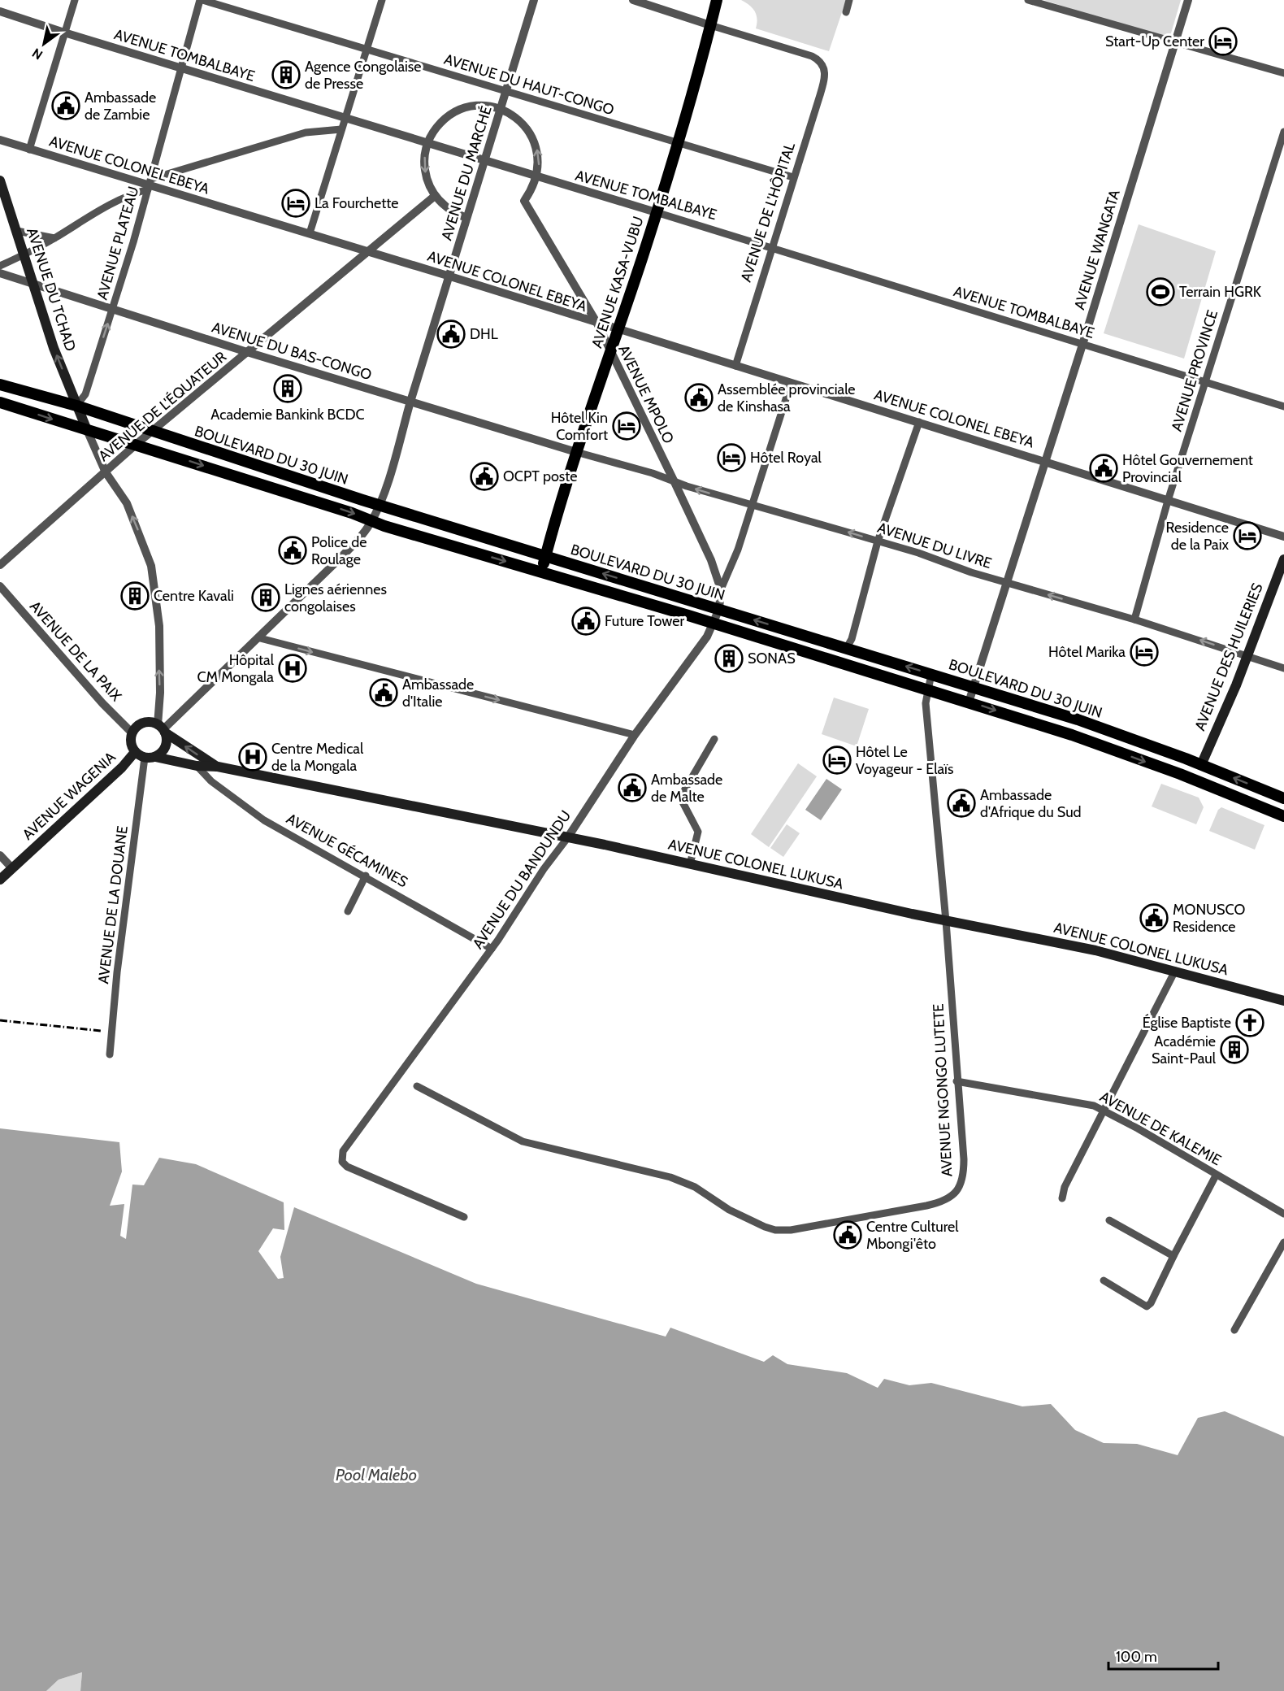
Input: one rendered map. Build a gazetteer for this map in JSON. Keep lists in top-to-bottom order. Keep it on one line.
{"streets":{"main road":["AVENUE KASA-VUBU","AVENUE DU TCHAD","BOULEVARD DU 30 JUIN","AVENUE DES HUILERIES","AVENUE WAGENIA","AVENUE COLONEL LUKUSA"],"street":["AVENUE TOMBALBAYE","AVENUE DU HAUT-CONGO","AVENUE COLONEL EBEYA","AVENUE DU MARCHÉ","AVENUE DE L’HÔPITAL","AVENUE PLATEAU","AVENUE WANGATA","AVENUE DU BAS-CONGO","AVENUE PROVINCE","AVENUE MPOLO","AVENUE DE L'ÉQUATEUR","AVENUE DU LIVRE","AVENUE DE LA PAIX","AVENUE GÉCAMINES","AVENUE DU BANDUNDU","AVENUE DE LA DOUANE","AVENUE NGONGO LUTETE","AVENUE DE KALEMIE"]},"crossings":[["AVENUE TOMBALBAYE","AVENUE DU MARCHÉ"],["AVENUE TOMBALBAYE","AVENUE DE L’HÔPITAL"],["AVENUE TOMBALBAYE","AVENUE PLATEAU"],["AVENUE TOMBALBAYE","AVENUE WANGATA"],["AVENUE TOMBALBAYE","AVENUE KASA-VUBU"],["AVENUE TOMBALBAYE","AVENUE PROVINCE"],["AVENUE TOMBALBAYE","AVENUE MPOLO"],["AVENUE DU HAUT-CONGO","AVENUE DU MARCHÉ"],["AVENUE DU HAUT-CONGO","AVENUE DE L’HÔPITAL"],["AVENUE DU HAUT-CONGO","AVENUE PLATEAU"],["AVENUE DU HAUT-CONGO","AVENUE KASA-VUBU"],["AVENUE COLONEL EBEYA","AVENUE DU MARCHÉ"],["AVENUE COLONEL EBEYA","AVENUE DE L’HÔPITAL"],["AVENUE COLONEL EBEYA","AVENUE PLATEAU"],["AVENUE COLONEL EBEYA","AVENUE WANGATA"],["AVENUE COLONEL EBEYA","AVENUE KASA-VUBU"],["AVENUE COLONEL EBEYA","AVENUE PROVINCE"],["AVENUE COLONEL EBEYA","AVENUE MPOLO"],["AVENUE COLONEL EBEYA","AVENUE DE L'ÉQUATEUR"],["AVENUE DU MARCHÉ","AVENUE DU BAS-CONGO"],["AVENUE DU MARCHÉ","BOULEVARD DU 30 JUIN"],["AVENUE DU MARCHÉ","AVENUE DE LA PAIX"],["AVENUE DU MARCHÉ","AVENUE WAGENIA"],["AVENUE DU MARCHÉ","AVENUE COLONEL LUKUSA"],["AVENUE DU MARCHÉ","AVENUE DE LA DOUANE"],["AVENUE DE L’HÔPITAL","AVENUE KASA-VUBU"],["AVENUE PLATEAU","AVENUE DU TCHAD"],["AVENUE PLATEAU","AVENUE DU BAS-CONGO"],["AVENUE PLATEAU","BOULEVARD DU 30 JUIN"],["AVENUE WANGATA","BOULEVARD DU 30 JUIN"],["AVENUE WANGATA","AVENUE DU LIVRE"],["AVENUE KASA-VUBU","AVENUE DU BAS-CONGO"],["AVENUE KASA-VUBU","AVENUE MPOLO"],["AVENUE KASA-VUBU","BOULEVARD DU 30 JUIN"],["AVENUE KASA-VUBU","AVENUE DU LIVRE"],["AVENUE DU TCHAD","AVENUE DU BAS-CONGO"],["AVENUE DU TCHAD","BOULEVARD DU 30 JUIN"],["AVENUE DU BAS-CONGO","AVENUE DE L'ÉQUATEUR"],["AVENUE DU BAS-CONGO","AVENUE DU LIVRE"],["AVENUE PROVINCE","AVENUE DU LIVRE"],["AVENUE MPOLO","BOULEVARD DU 30 JUIN"],["AVENUE MPOLO","AVENUE DU LIVRE"],["AVENUE MPOLO","AVENUE DU BANDUNDU"],["AVENUE DE L'ÉQUATEUR","BOULEVARD DU 30 JUIN"],["BOULEVARD DU 30 JUIN","AVENUE DES HUILERIES"],["BOULEVARD DU 30 JUIN","AVENUE DU BANDUNDU"],["BOULEVARD DU 30 JUIN","AVENUE NGONGO LUTETE"],["AVENUE DU LIVRE","AVENUE DES HUILERIES"],["AVENUE DE LA PAIX","AVENUE WAGENIA"],["AVENUE DE LA PAIX","AVENUE COLONEL LUKUSA"],["AVENUE DE LA PAIX","AVENUE DE LA DOUANE"],["AVENUE WAGENIA","AVENUE COLONEL LUKUSA"],["AVENUE WAGENIA","AVENUE DE LA DOUANE"],["AVENUE GÉCAMINES","AVENUE COLONEL LUKUSA"],["AVENUE GÉCAMINES","AVENUE DU BANDUNDU"],["AVENUE COLONEL LUKUSA","AVENUE DU BANDUNDU"],["AVENUE COLONEL LUKUSA","AVENUE DE LA DOUANE"],["AVENUE COLONEL LUKUSA","AVENUE NGONGO LUTETE"],["AVENUE NGONGO LUTETE","AVENUE DE KALEMIE"]],"one_way":["AVENUE DU TCHAD","AVENUE DU LIVRE"],"water":["Pool Malebo"],"places":{"hotel":["Start-Up Center","La Fourchette","Hôtel Kin Comfort","Hôtel Royal","Residence de la Paix","Hôtel Marika","Hôtel Le Voyageur - Elaïs"],"building":["Agence Congolaise de Presse","Academie Bankink BCDC","Centre Kavali","Lignes aériennes congolaises","SONAS","Académie Saint-Paul"],"public building":["Ambassade de Zambie","DHL","Assemblée provinciale de Kinshasa","Hôtel Gouvernement Provincial","OCPT poste","Police de Roulage","Future Tower","Ambassade d'Italie","Ambassade de Malte","Ambassade d'Afrique du Sud","MONUSCO Residence","Centre Culturel Mbongi'êto"],"sports":["Terrain HGRK"],"hospital":["Hôpital CM Mongala","Centre Medical de la Mongala"],"church":["Église Baptiste"]},"scale_bar":"100 m","north":"bottom left"}
